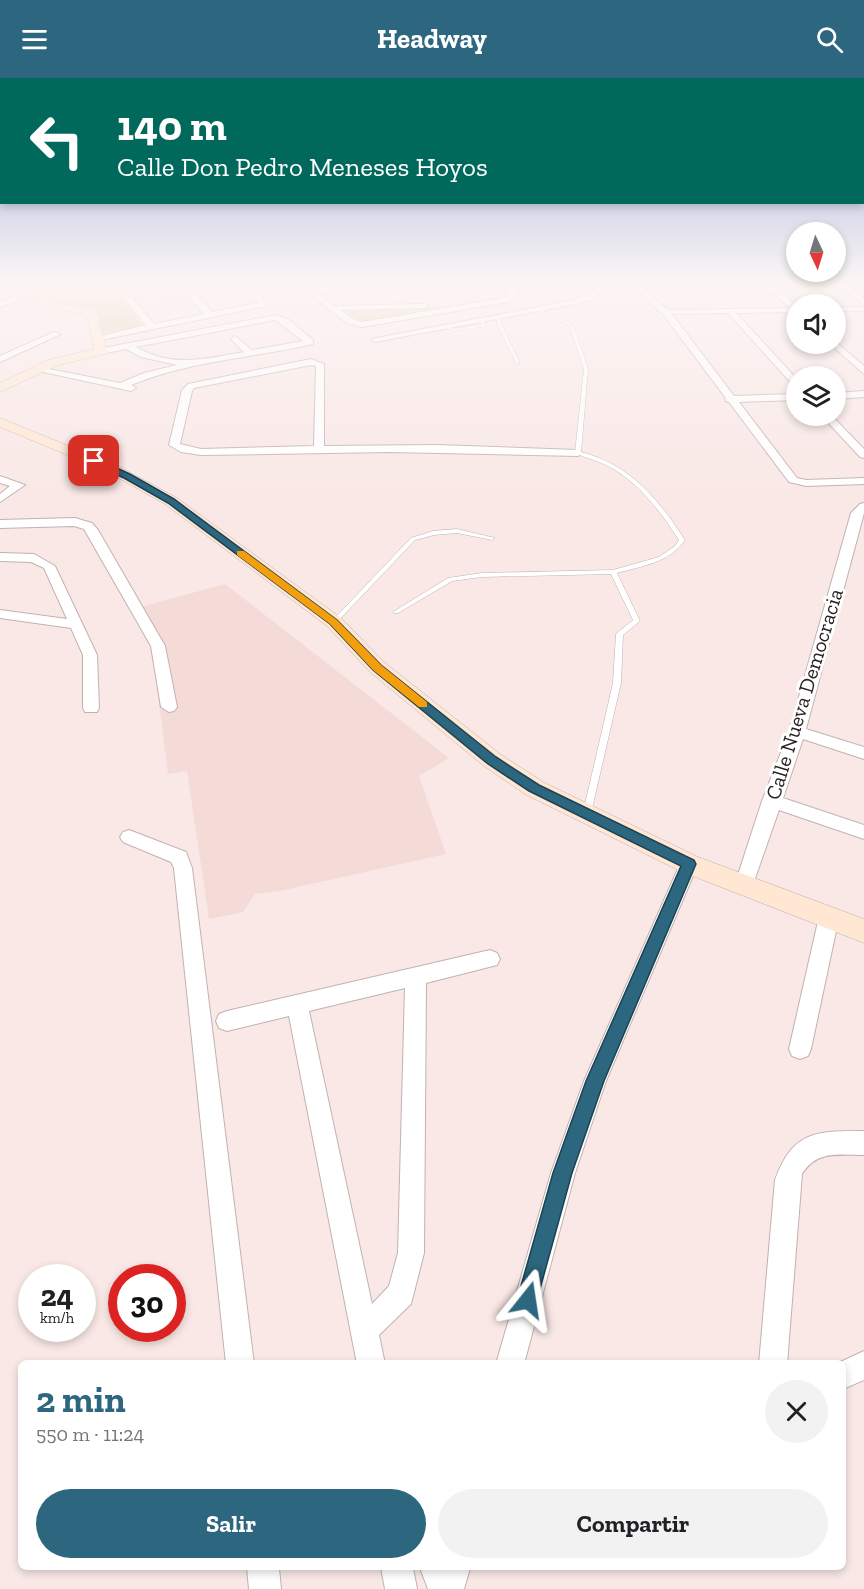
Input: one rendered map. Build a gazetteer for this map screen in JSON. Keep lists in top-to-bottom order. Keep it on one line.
{"streets":{"street":["Calle Nueva Democracia"]},"north":"bottom","page":{"header":"Headway","turn":["140 m","Calle Don Pedro Meneses Hoyos"],"speed":"24 km/h","limit":"30","heading":["2 min","550 m · 11:24"],"buttons":["Salir","Compartir"]}}
